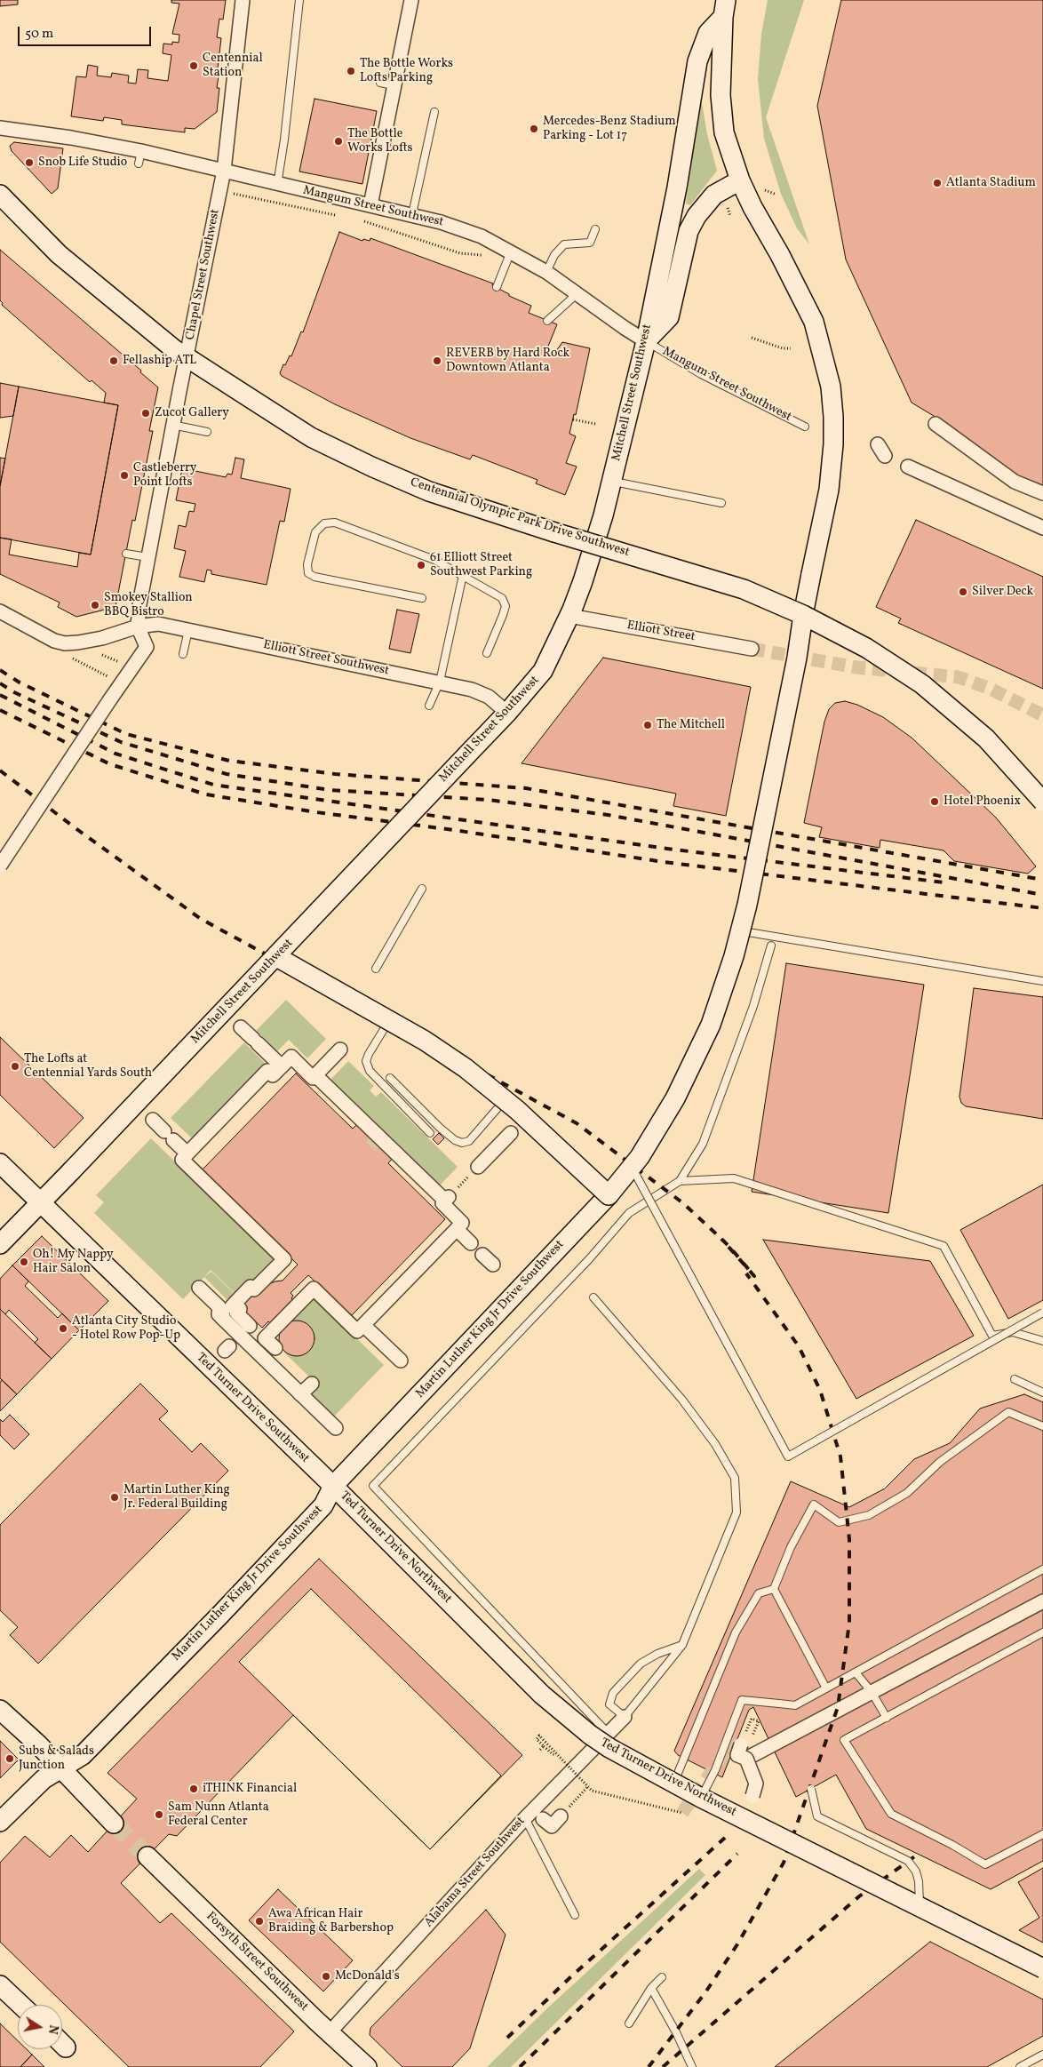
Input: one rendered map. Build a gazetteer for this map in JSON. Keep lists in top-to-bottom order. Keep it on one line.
{"streets":{"main road":["Mitchell Street Southwest","Centennial Olympic Park Drive Southwest","Martin Luther King Jr Drive Southwest","Ted Turner Drive Southwest","Ted Turner Drive Northwest","Forsyth Street Southwest"],"street":["Mangum Street Southwest","Chapel Street Southwest","Elliott Street","Elliott Street Southwest","Alabama Street Southwest"]},"crossings":[["Mangum Street Southwest","Chapel Street Southwest"],["Mangum Street Southwest","Mitchell Street Southwest"],["Chapel Street Southwest","Centennial Olympic Park Drive Southwest"],["Chapel Street Southwest","Elliott Street Southwest"],["Mitchell Street Southwest","Elliott Street"],["Mitchell Street Southwest","Elliott Street Southwest"],["Mitchell Street Southwest","Ted Turner Drive Southwest"],["Centennial Olympic Park Drive Southwest","Martin Luther King Jr Drive Southwest"],["Martin Luther King Jr Drive Southwest","Ted Turner Drive Southwest"],["Martin Luther King Jr Drive Southwest","Ted Turner Drive Northwest"],["Ted Turner Drive Southwest","Ted Turner Drive Northwest"],["Alabama Street Southwest","Forsyth Street Southwest"]],"places":["Centennial Station","The Bottle Works Lofts Parking","Mercedes-Benz Stadium Parking - Lot 17","The Bottle Works Lofts","Snob Life Studio","Atlanta Stadium","Fellaship ATL","REVERB by Hard Rock Downtown Atlanta","Zucot Gallery","Castleberry Point Lofts","61 Elliott Street Southwest Parking","Silver Deck","Smokey Stallion BBQ Bistro","The Mitchell","Hotel Phoenix","The Lofts at Centennial Yards South","Oh! My Nappy Hair Salon","Atlanta City Studio - Hotel Row Pop-Up","Martin Luther King Jr. Federal Building","Subs & Salads Junction","iTHINK Financial","Sam Nunn Atlanta Federal Center","Awa African Hair Braiding & Barbershop","McDonald's"],"scale_bar":"50 m","north":"right"}
